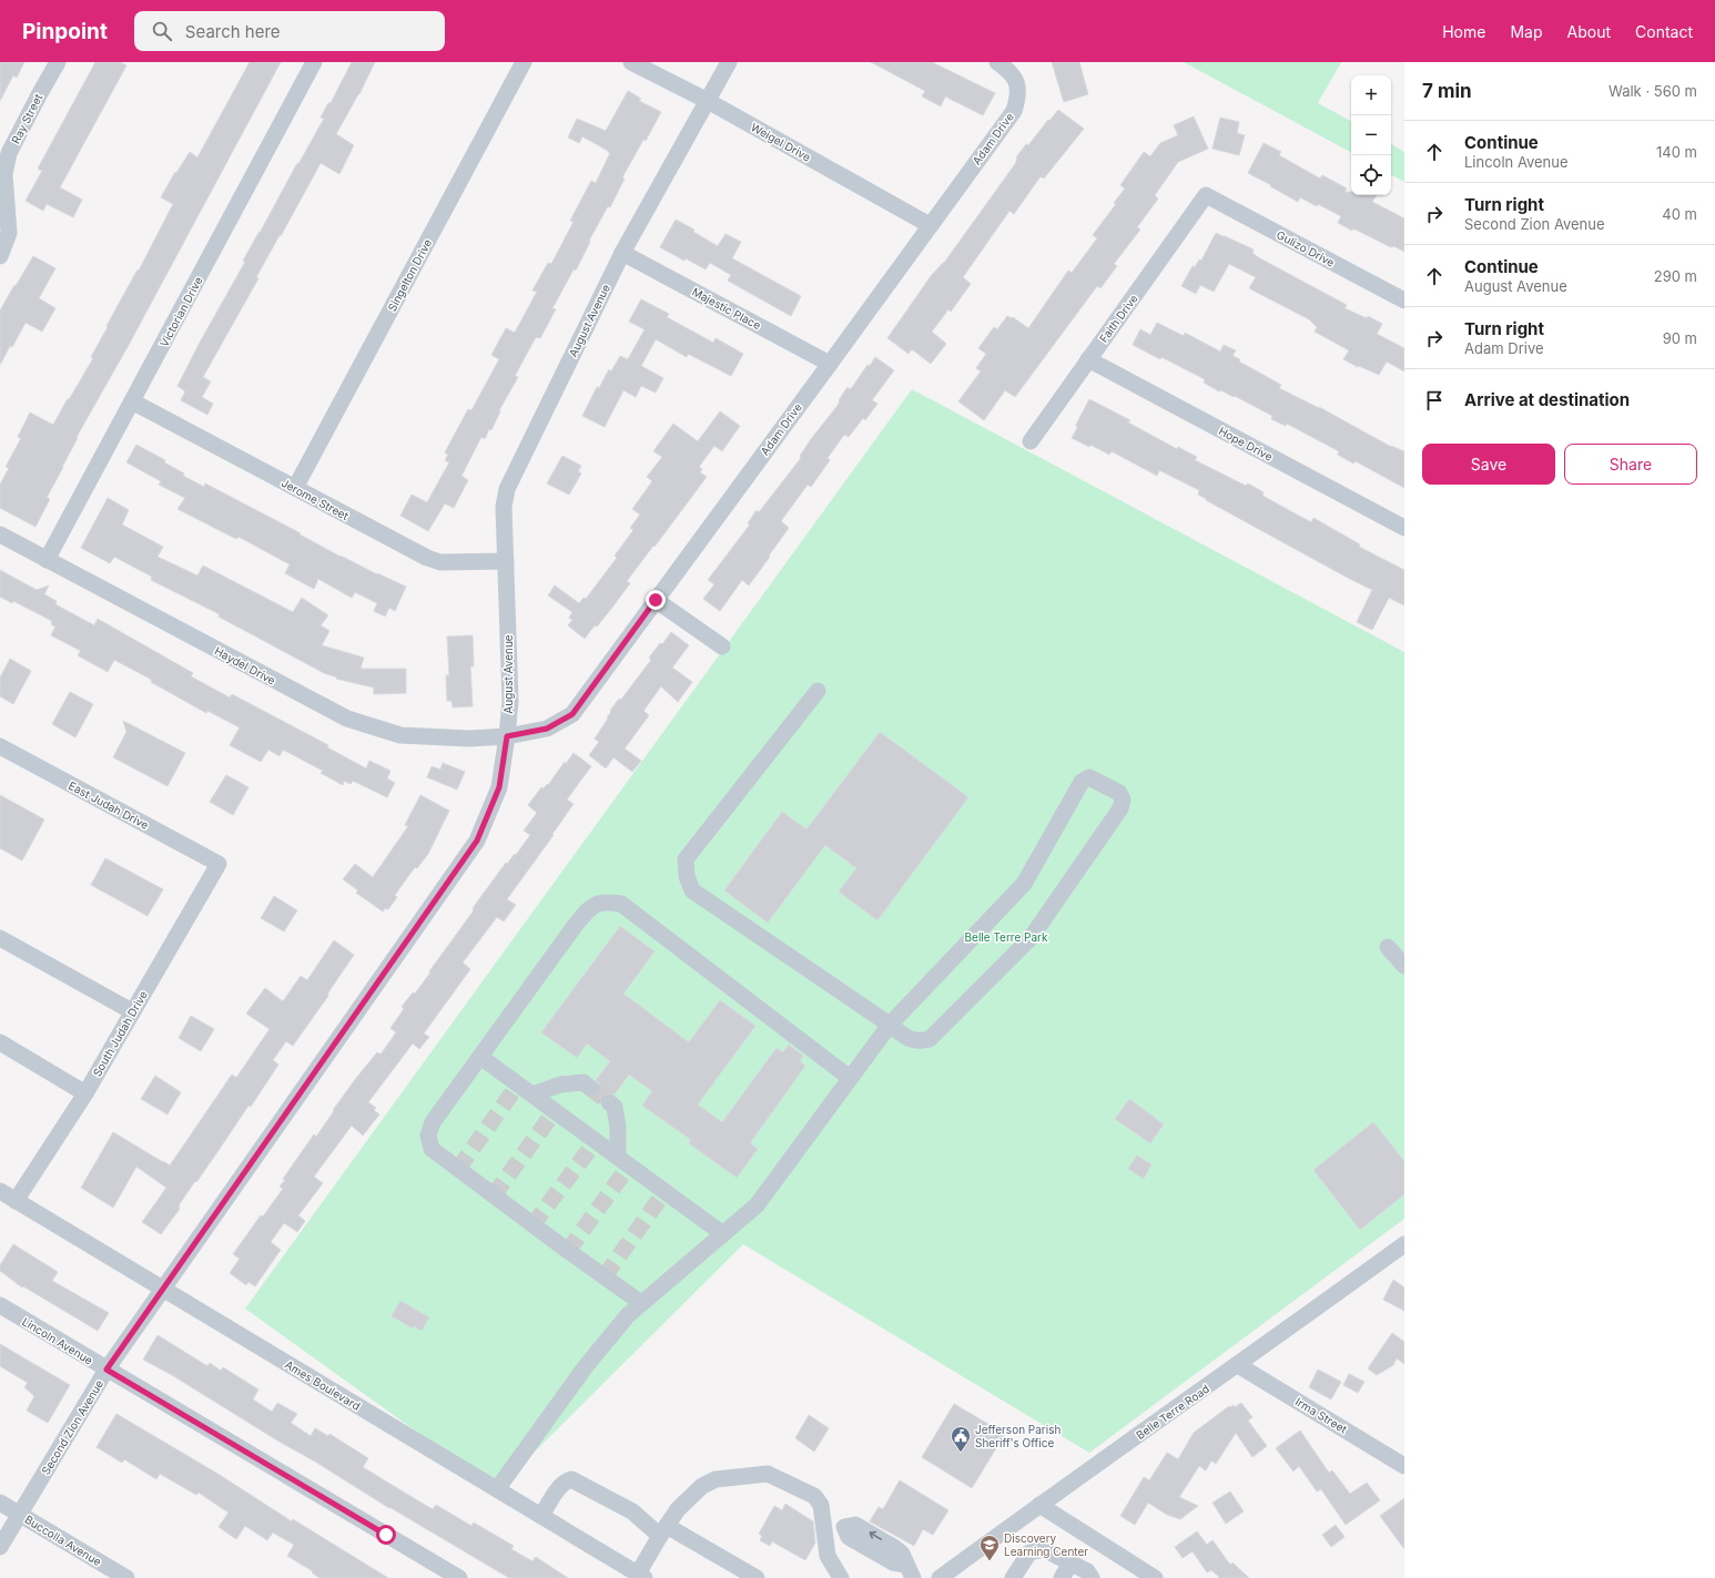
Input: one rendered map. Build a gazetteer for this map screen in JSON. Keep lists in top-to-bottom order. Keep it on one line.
{"streets":{"street":["Ray Street","Adam Drive","Weigel Drive","Gulizo Drive","Singelton Drive","Majestic Place","Victorian Drive","Faith Drive","August Avenue","Hope Drive","Jerome Street","Haydel Drive","East Judah Drive","South Judah Drive","Lincoln Avenue","Ames Boulevard","Belle Terre Road","Irma Street","Second Zion Avenue","Buccolla Avenue"]},"crossings":[["Adam Drive","Weigel Drive"],["Adam Drive","Majestic Place"],["Adam Drive","August Avenue"],["Adam Drive","Haydel Drive"],["Weigel Drive","August Avenue"],["Gulizo Drive","Faith Drive"],["Singelton Drive","Jerome Street"],["Majestic Place","August Avenue"],["Victorian Drive","Jerome Street"],["Victorian Drive","Haydel Drive"],["Faith Drive","Hope Drive"],["August Avenue","Jerome Street"],["August Avenue","Haydel Drive"],["August Avenue","Ames Boulevard"],["August Avenue","Second Zion Avenue"],["East Judah Drive","South Judah Drive"],["South Judah Drive","Ames Boulevard"],["Lincoln Avenue","Second Zion Avenue"],["Ames Boulevard","Second Zion Avenue"],["Belle Terre Road","Irma Street"],["Second Zion Avenue","Buccolla Avenue"]],"parks":["Belle Terre Park"],"places":{"public building":["Jefferson Parish Sheriff's Office"],"school or university":["Discovery Learning Center"]},"page":{"header":"Pinpoint","search":"Search here","nav":["Home","Map","About","Contact"],"heading":["7 min","Walk · 560 m"],"map_buttons":["+","−"],"list":[["Continue","Lincoln Avenue","140 m"],["Turn right","Second Zion Avenue","40 m"],["Continue","August Avenue","290 m"],["Turn right","Adam Drive","90 m"],"Arrive at destination"],"buttons":["Save","Share"]}}
